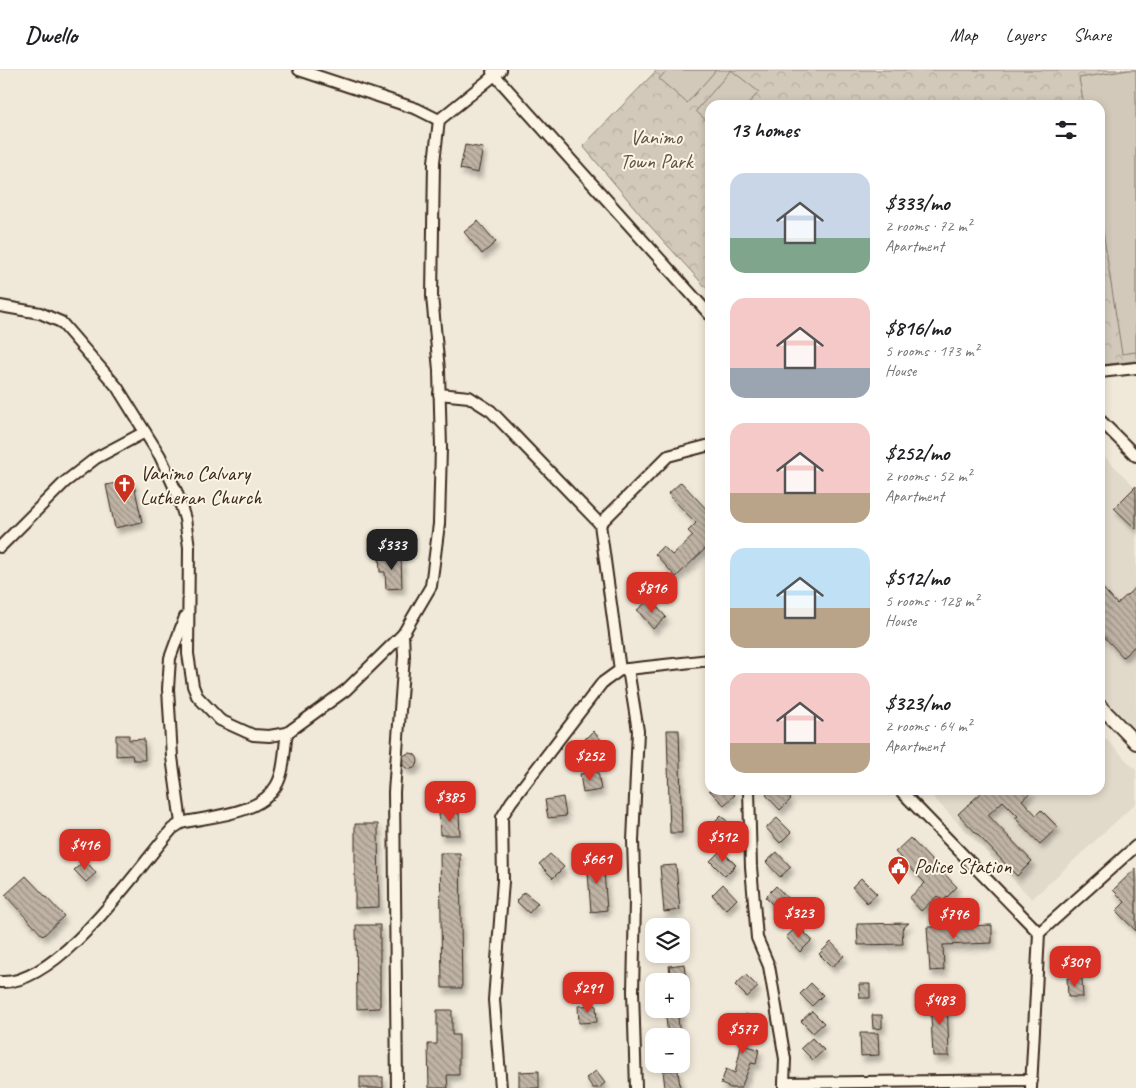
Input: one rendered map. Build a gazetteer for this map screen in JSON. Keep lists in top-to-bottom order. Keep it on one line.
{"parks":["Vanimo Town Park"],"places":{"church":["Vanimo Calvary Lutheran Church"],"public building":["Police Station"]},"page":{"header":"Dwello","nav":["Map","Layers","Share"],"heading":"13 homes","list":[{"name":"$333/mo","note":"2 rooms · 72 m² · Apartment"},{"name":"$816/mo","note":"5 rooms · 173 m² · House"},{"name":"$252/mo","note":"2 rooms · 52 m² · Apartment"},{"name":"$512/mo","note":"5 rooms · 128 m² · House"},{"name":"$323/mo","note":"2 rooms · 64 m² · Apartment"}],"price":["$333","$816","$252","$385","$512","$416","$661","$323","$796","$309","$291","$483","$577"],"map_buttons":["+","−"]}}
